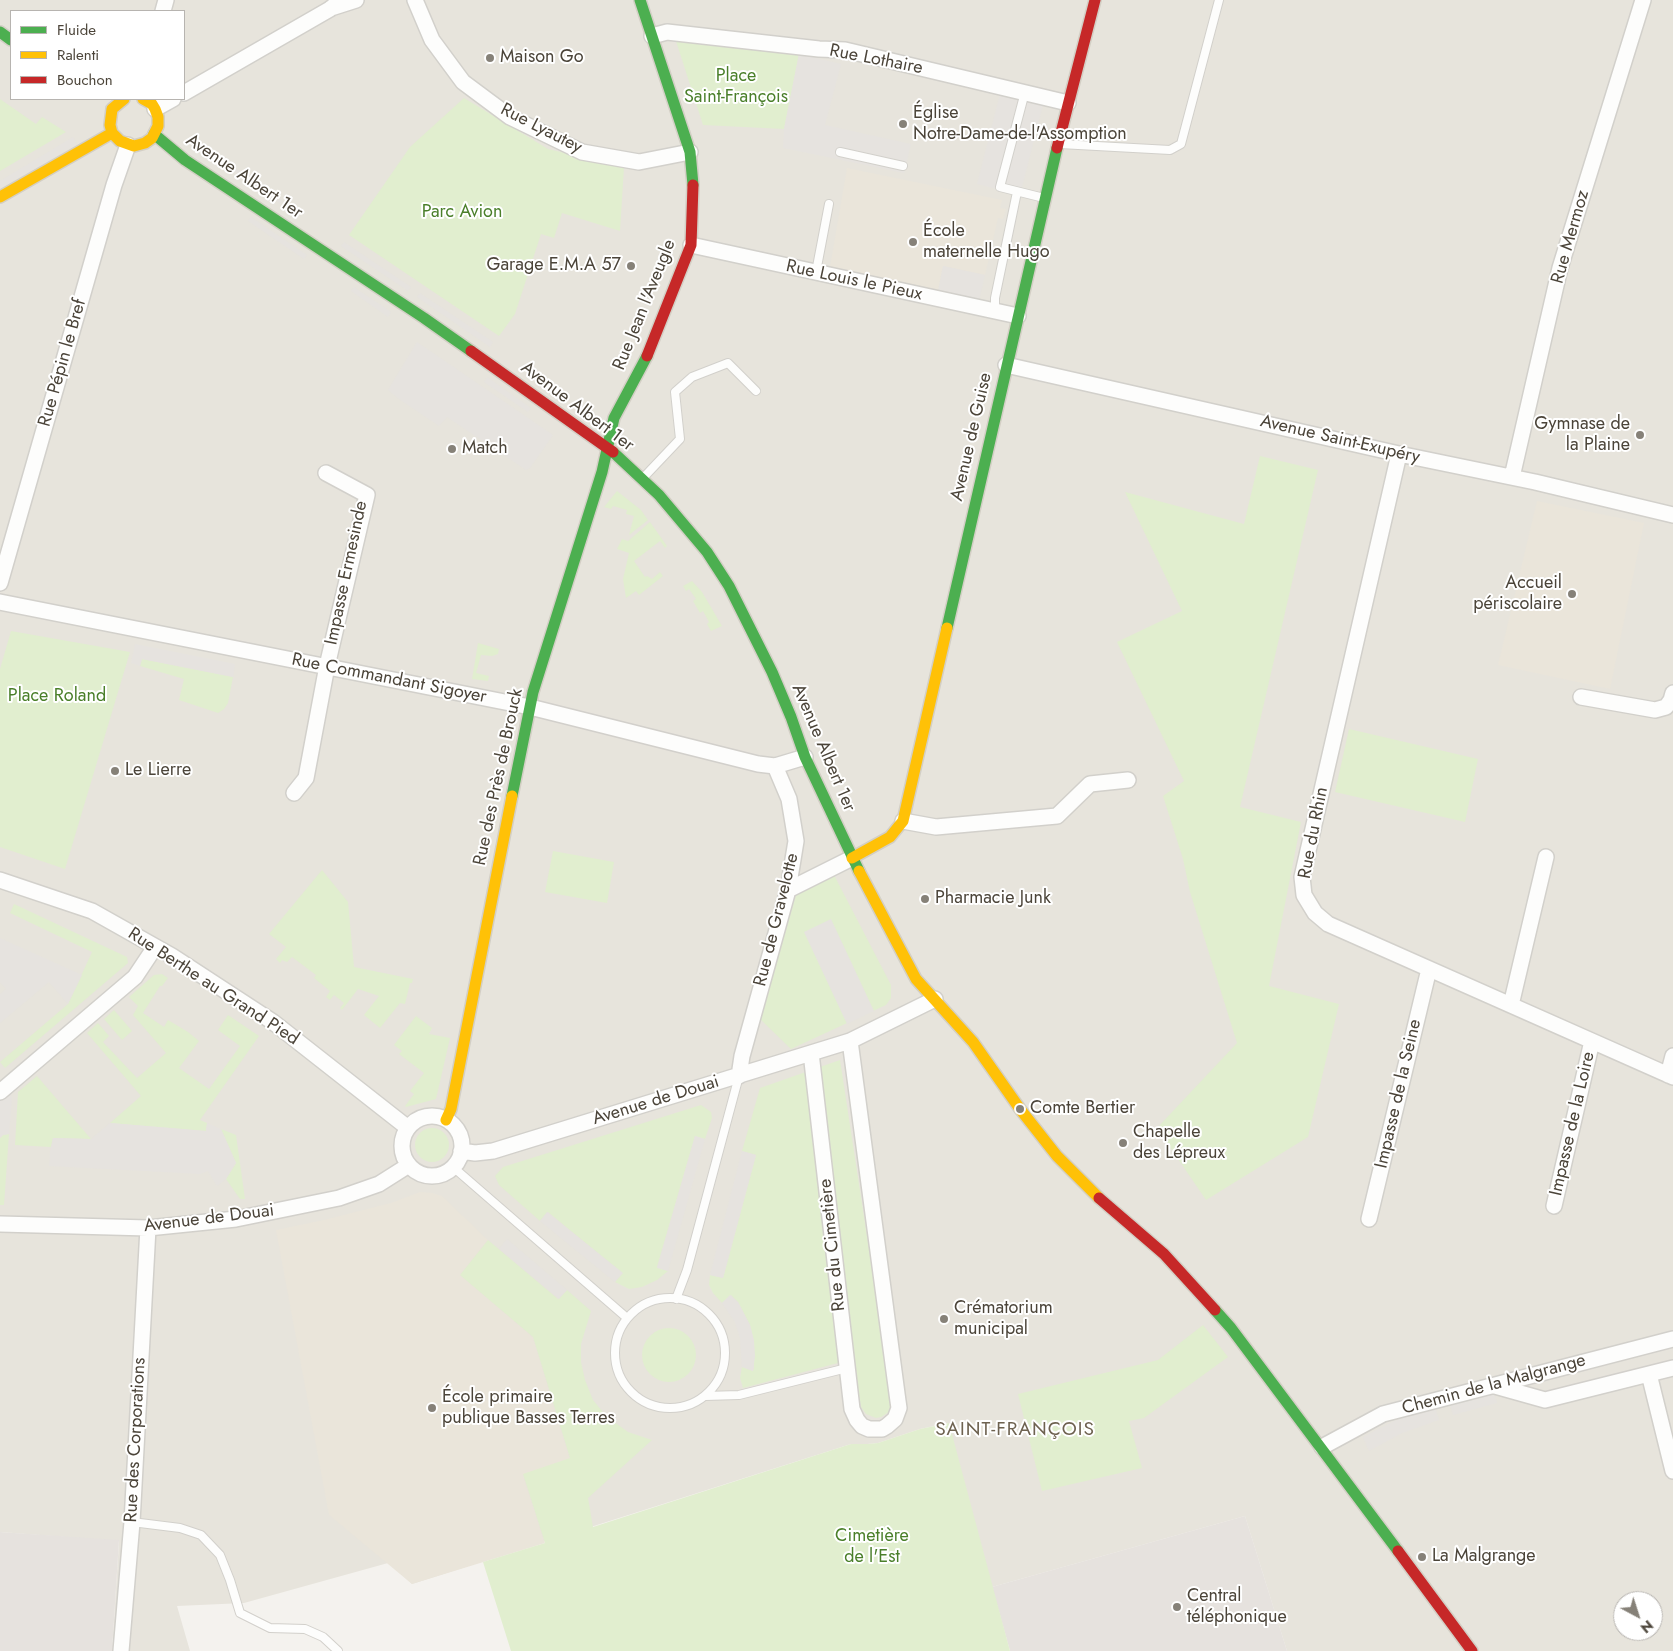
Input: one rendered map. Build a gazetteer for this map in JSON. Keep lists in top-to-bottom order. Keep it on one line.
{"streets":{"street":["Rue Lothaire","Rue Lyautey","Avenue Albert 1er","Rue Mermoz","Rue Louis le Pieux","Rue Jean l'Aveugle","Rue Pépin le Bref","Avenue de Guise","Avenue Saint-Exupéry","Impasse Ermesinde","Rue Commandant Sigoyer","Rue des Près de Brouck","Rue du Rhin","Rue de Gravelotte","Rue Berthe au Grand Pied","Impasse de la Seine","Avenue de Douai","Impasse de la Loire","Rue du Cimetière","Chemin de la Malgrange","Rue des Corporations"]},"crossings":[["Rue Lothaire","Rue Jean l'Aveugle"],["Rue Lothaire","Avenue de Guise"],["Rue Lyautey","Rue Jean l'Aveugle"],["Avenue Albert 1er","Rue Jean l'Aveugle"],["Avenue Albert 1er","Rue Commandant Sigoyer"],["Avenue Albert 1er","Rue des Près de Brouck"],["Avenue Albert 1er","Avenue de Douai"],["Avenue Albert 1er","Chemin de la Malgrange"],["Rue Mermoz","Avenue Saint-Exupéry"],["Rue Louis le Pieux","Rue Jean l'Aveugle"],["Rue Louis le Pieux","Avenue de Guise"],["Rue Jean l'Aveugle","Rue des Près de Brouck"],["Avenue de Guise","Avenue Saint-Exupéry"],["Avenue Saint-Exupéry","Rue du Rhin"],["Impasse Ermesinde","Rue Commandant Sigoyer"],["Rue Commandant Sigoyer","Rue des Près de Brouck"],["Rue Commandant Sigoyer","Rue de Gravelotte"],["Rue des Près de Brouck","Rue Berthe au Grand Pied"],["Rue des Près de Brouck","Avenue de Douai"],["Rue du Rhin","Impasse de la Seine"],["Rue du Rhin","Impasse de la Loire"],["Rue de Gravelotte","Avenue de Douai"],["Rue Berthe au Grand Pied","Avenue de Douai"],["Avenue de Douai","Rue du Cimetière"],["Avenue de Douai","Rue des Corporations"]],"districts":["SAINT-FRANÇOIS"],"parks":["Place Saint-François","Parc Avion","Place Roland","Cimetière de l'Est"],"places":["Maison Go","Église Notre-Dame-de-l'Assomption","École maternelle Hugo","Garage E.M.A 57","Gymnase de la Plaine","Match","Accueil périscolaire","Le Lierre","Pharmacie Junk","Comte Bertier","Chapelle des Lépreux","Crématorium municipal","École primaire publique Basses Terres","La Malgrange","Central téléphonique"],"legend":["Fluide","Ralenti","Bouchon"],"north":"bottom right"}
